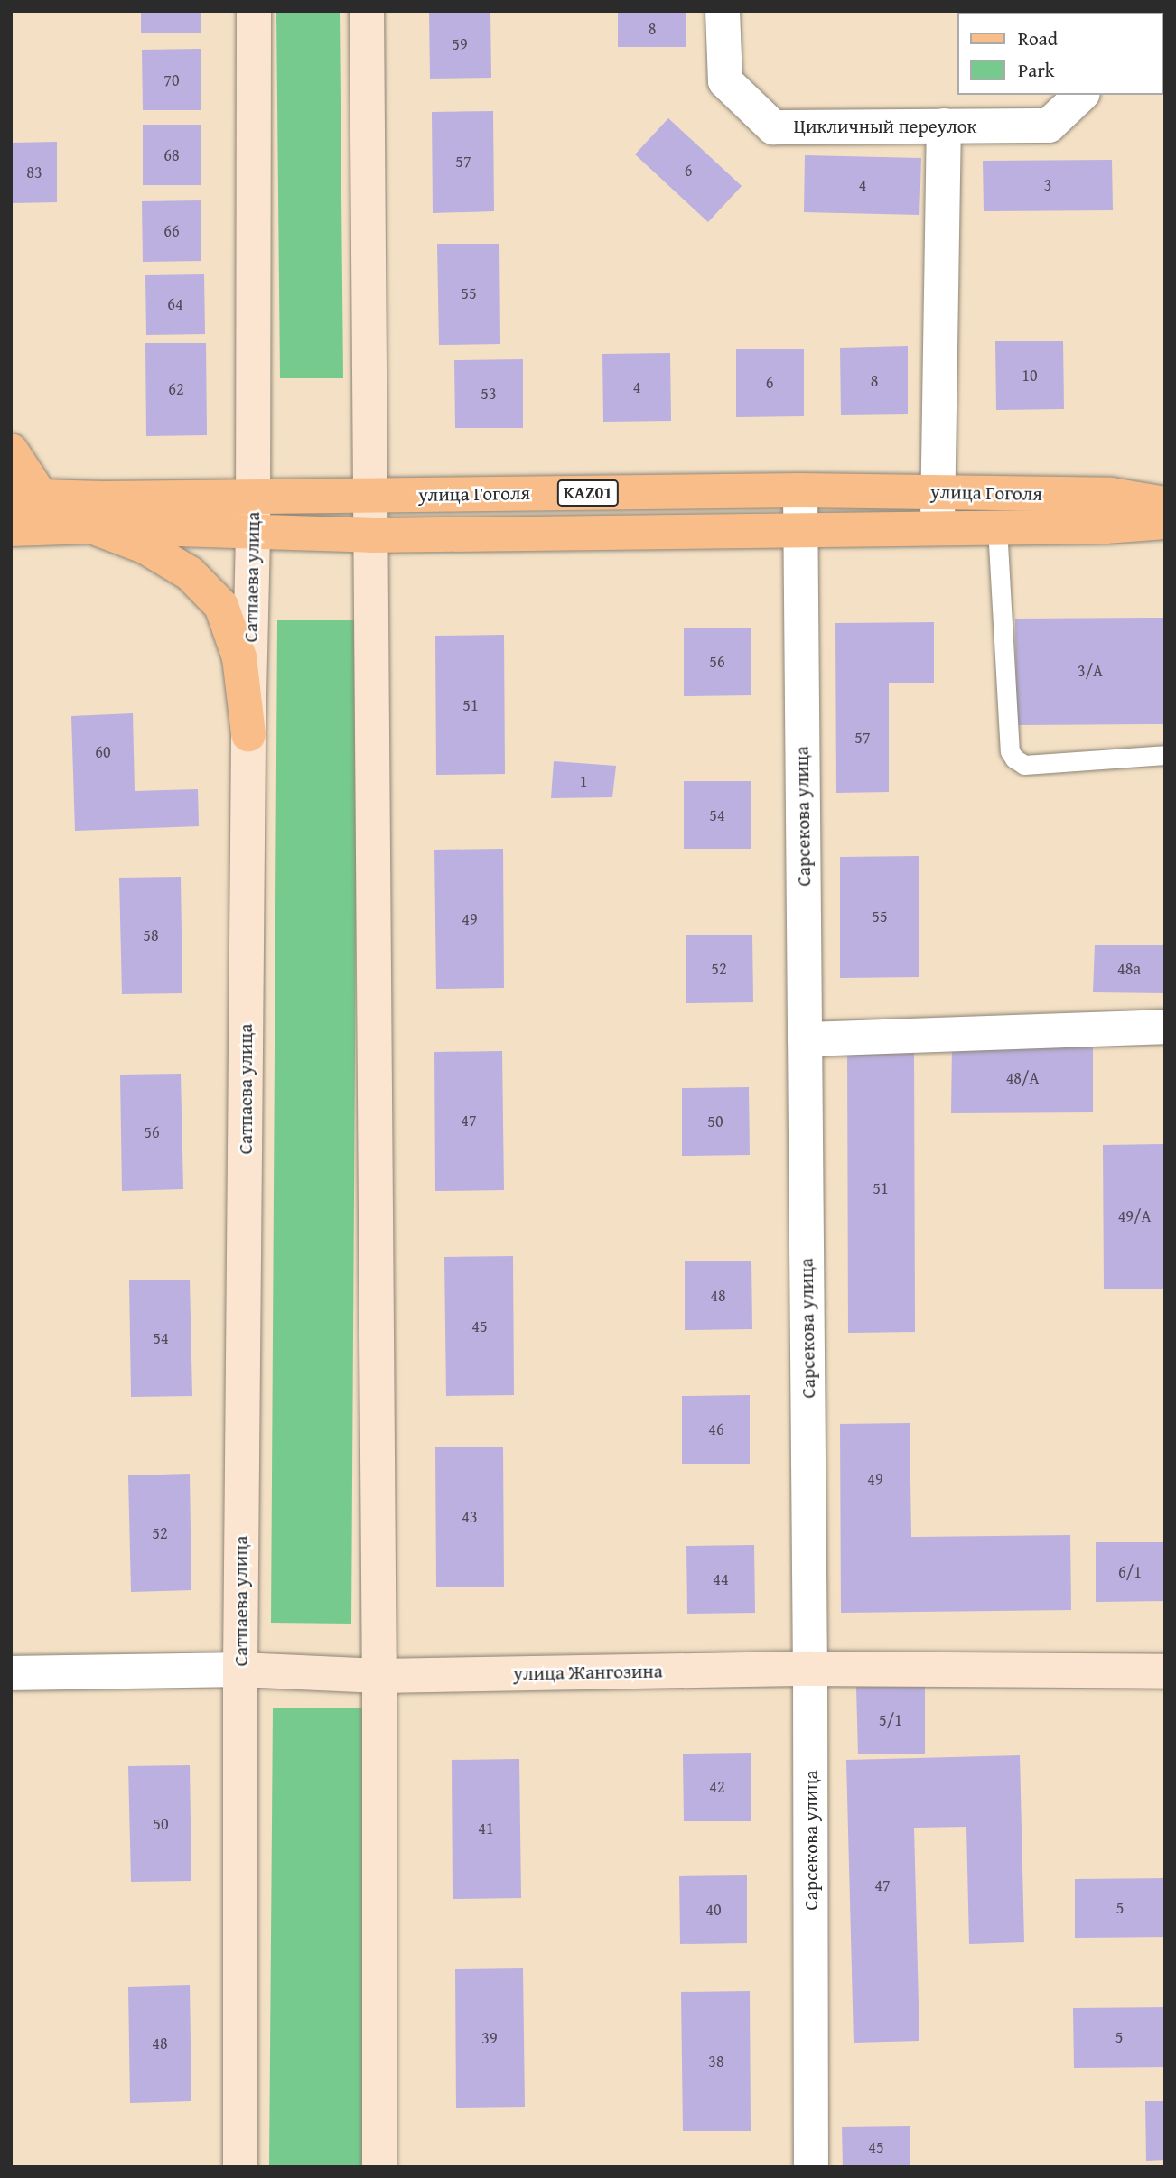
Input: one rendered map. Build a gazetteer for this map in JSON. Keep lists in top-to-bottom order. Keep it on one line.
{"streets":{"main road":["KАZ01","улица Гоголя","Сатпаева улица","улица Жангозина"],"street":["Цикличный переулок","Сарсекова улица"]},"crossings":[["улица Гоголя","Сатпаева улица"],["улица Гоголя","Сарсекова улица"],["Сатпаева улица","улица Жангозина"],["Сарсекова улица","улица Жангозина"]],"house_numbers":["8","59","70","68","57","6","83","4","3","66","55","64","10","8","6","4","62","53","56","3/А","51","57","60","1","54","55","49","58","52","48а","48/А","47","50","56","51","49/А","48","45","54","46","49","43","52","6/1","44","5/1","42","50","41","47","5","40","5","39","48","38","45"],"legend":["Road","Park"]}
